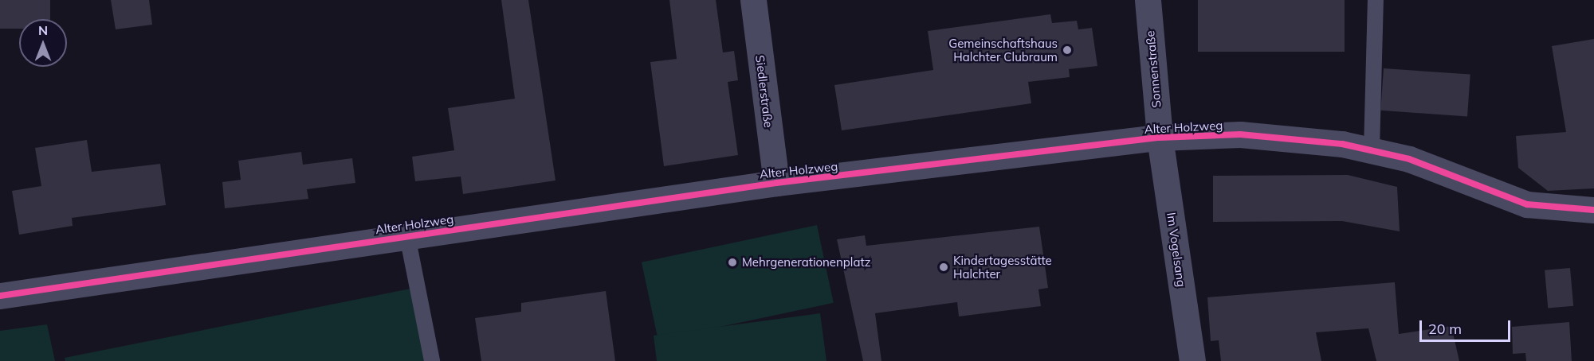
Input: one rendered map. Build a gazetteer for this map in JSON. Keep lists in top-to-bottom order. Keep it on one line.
{"streets":{"street":["Sonnenstraße","Siedlerstraße","Alter Holzweg","Im Vogelsang"]},"crossings":[["Sonnenstraße","Alter Holzweg"],["Sonnenstraße","Im Vogelsang"],["Siedlerstraße","Alter Holzweg"],["Alter Holzweg","Im Vogelsang"]],"places":["Gemeinschaftshaus Halchter Clubraum","Mehrgenerationenplatz","Kindertagesstätte Halchter"],"scale_bar":"20 m","north":"top"}
